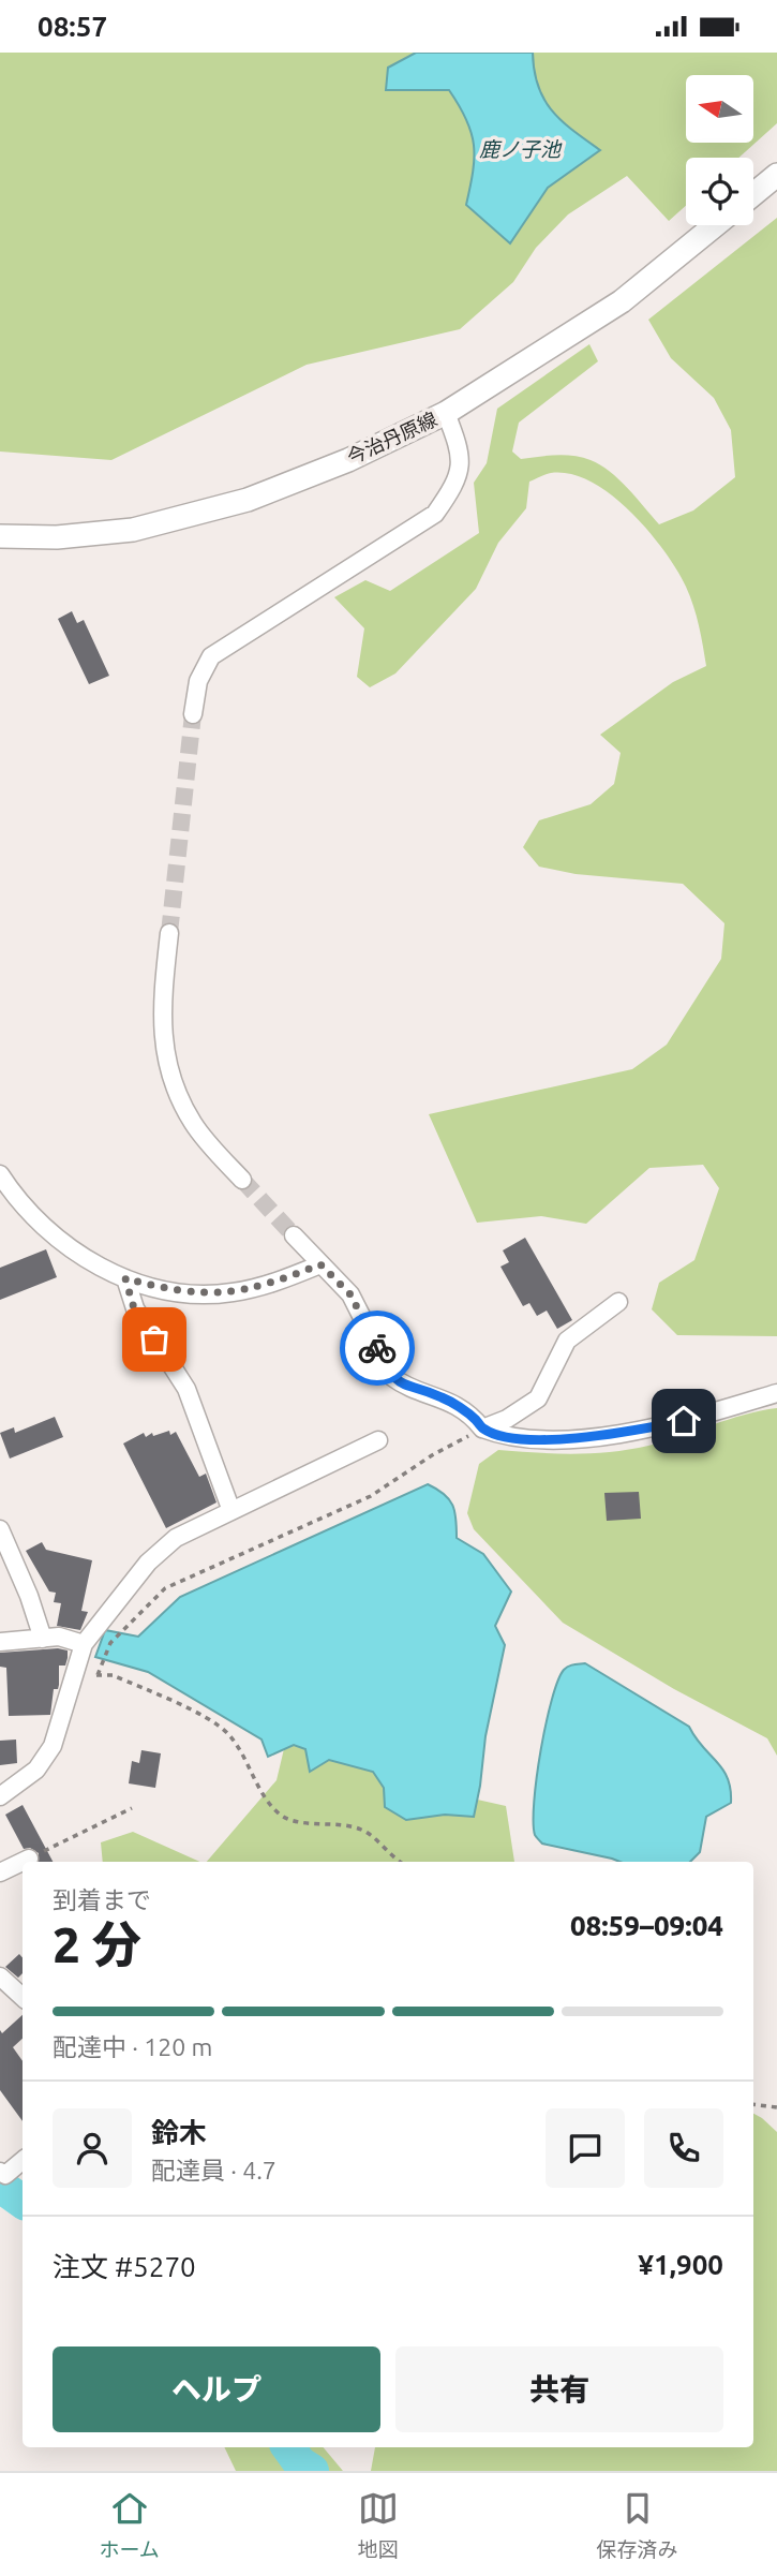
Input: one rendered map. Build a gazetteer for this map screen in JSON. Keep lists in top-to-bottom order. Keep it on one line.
{"streets":{"main road":["今治丹原線"]},"water":["鹿ノ子池"],"north":"left","page":{"status":"08:57","heading":["2 分","到着まで","08:59–09:04"],"panel":["鈴木","配達員 · 4.7","注文 #5270","¥1,900"],"bar":"配達中 · 120 m","buttons":["ヘルプ","共有"],"tabs":["ホーム","地図","保存済み"]}}
